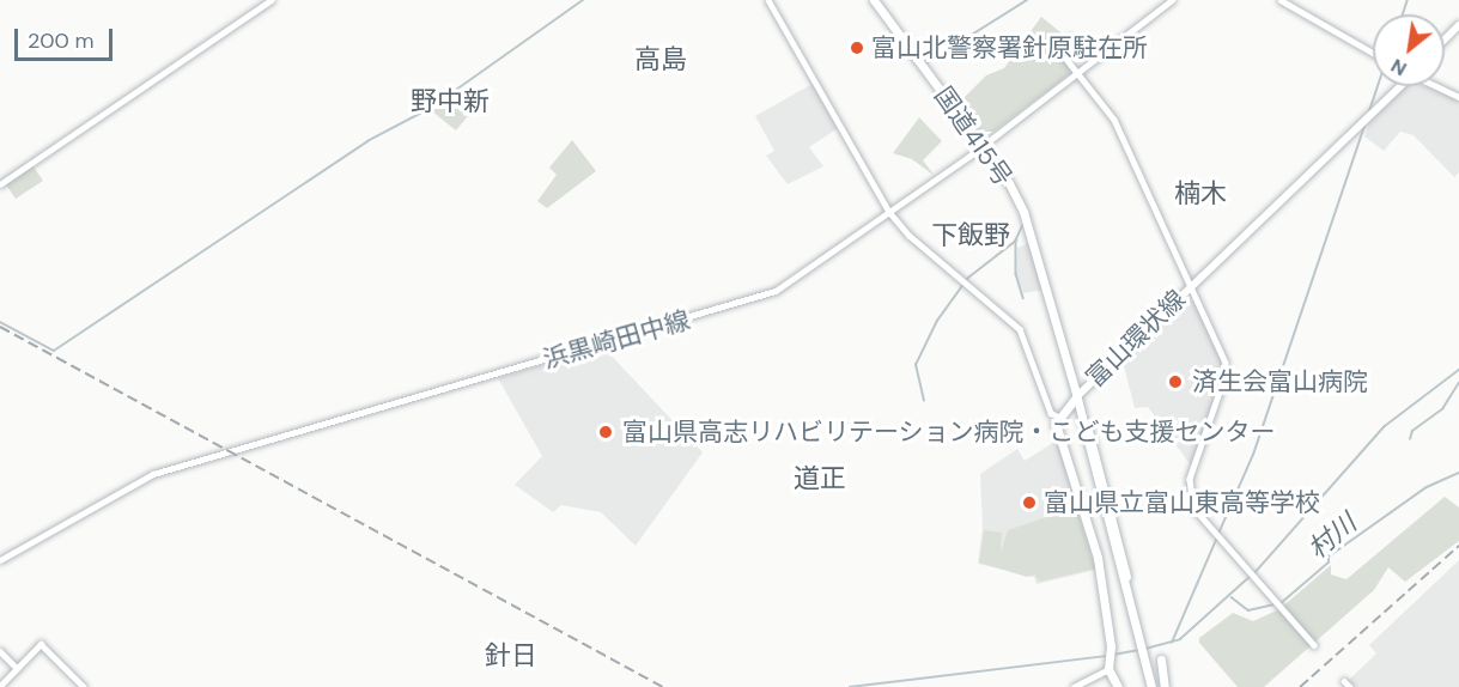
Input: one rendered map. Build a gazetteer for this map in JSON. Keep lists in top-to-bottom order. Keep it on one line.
{"streets":{"highway":["国道415号"],"main road":["富山環状線"],"street":["浜黒崎田中線"]},"crossings":[["国道415号","富山環状線"],["国道415号","浜黒崎田中線"]],"districts":["高島","野中新","楠木","下飯野","道正","針日"],"water":["村川"],"places":["富山北警察署針原駐在所","済生会富山病院","富山県高志リハビリテーション病院・こども支援センター","富山県立富山東高等学校"],"scale_bar":"200 m","north":"bottom left"}
